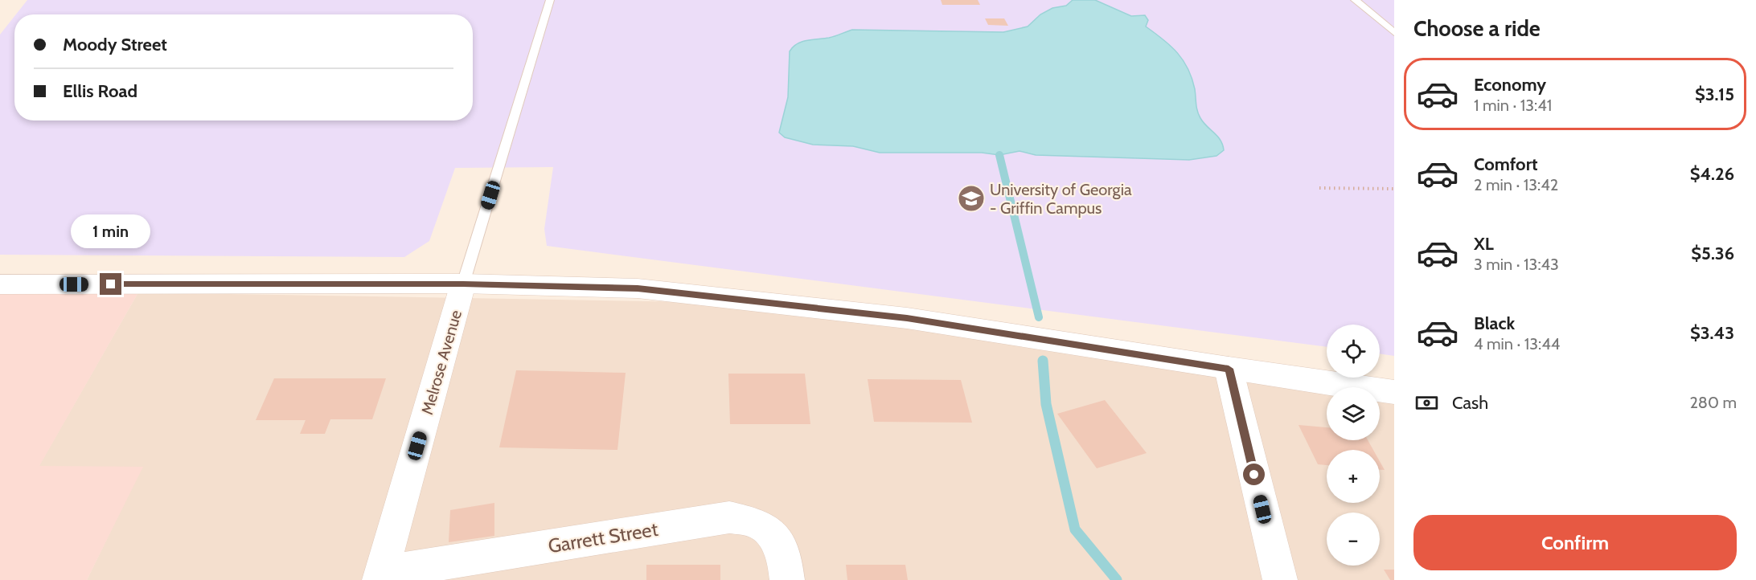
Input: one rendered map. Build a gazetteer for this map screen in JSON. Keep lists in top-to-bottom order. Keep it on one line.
{"streets":{"street":["Melrose Avenue","Garrett Street"]},"crossings":[["Melrose Avenue","Garrett Street"]],"places":{"school or university":["University of Georgia - Griffin Campus"]},"page":{"heading":"Choose a ride","banner":["Moody Street","Ellis Road"],"list":[{"name":"Economy","note":"1 min · 13:41","value":"$3.15"},{"name":"Comfort","note":"2 min · 13:42","value":"$4.26"},{"name":"XL","note":"3 min · 13:43","value":"$5.36"},{"name":"Black","note":"4 min · 13:44","value":"$3.43"}],"bubble":"1 min","map_buttons":["+","−"],"pay":["Cash","280 m"],"buttons":"Confirm"}}
